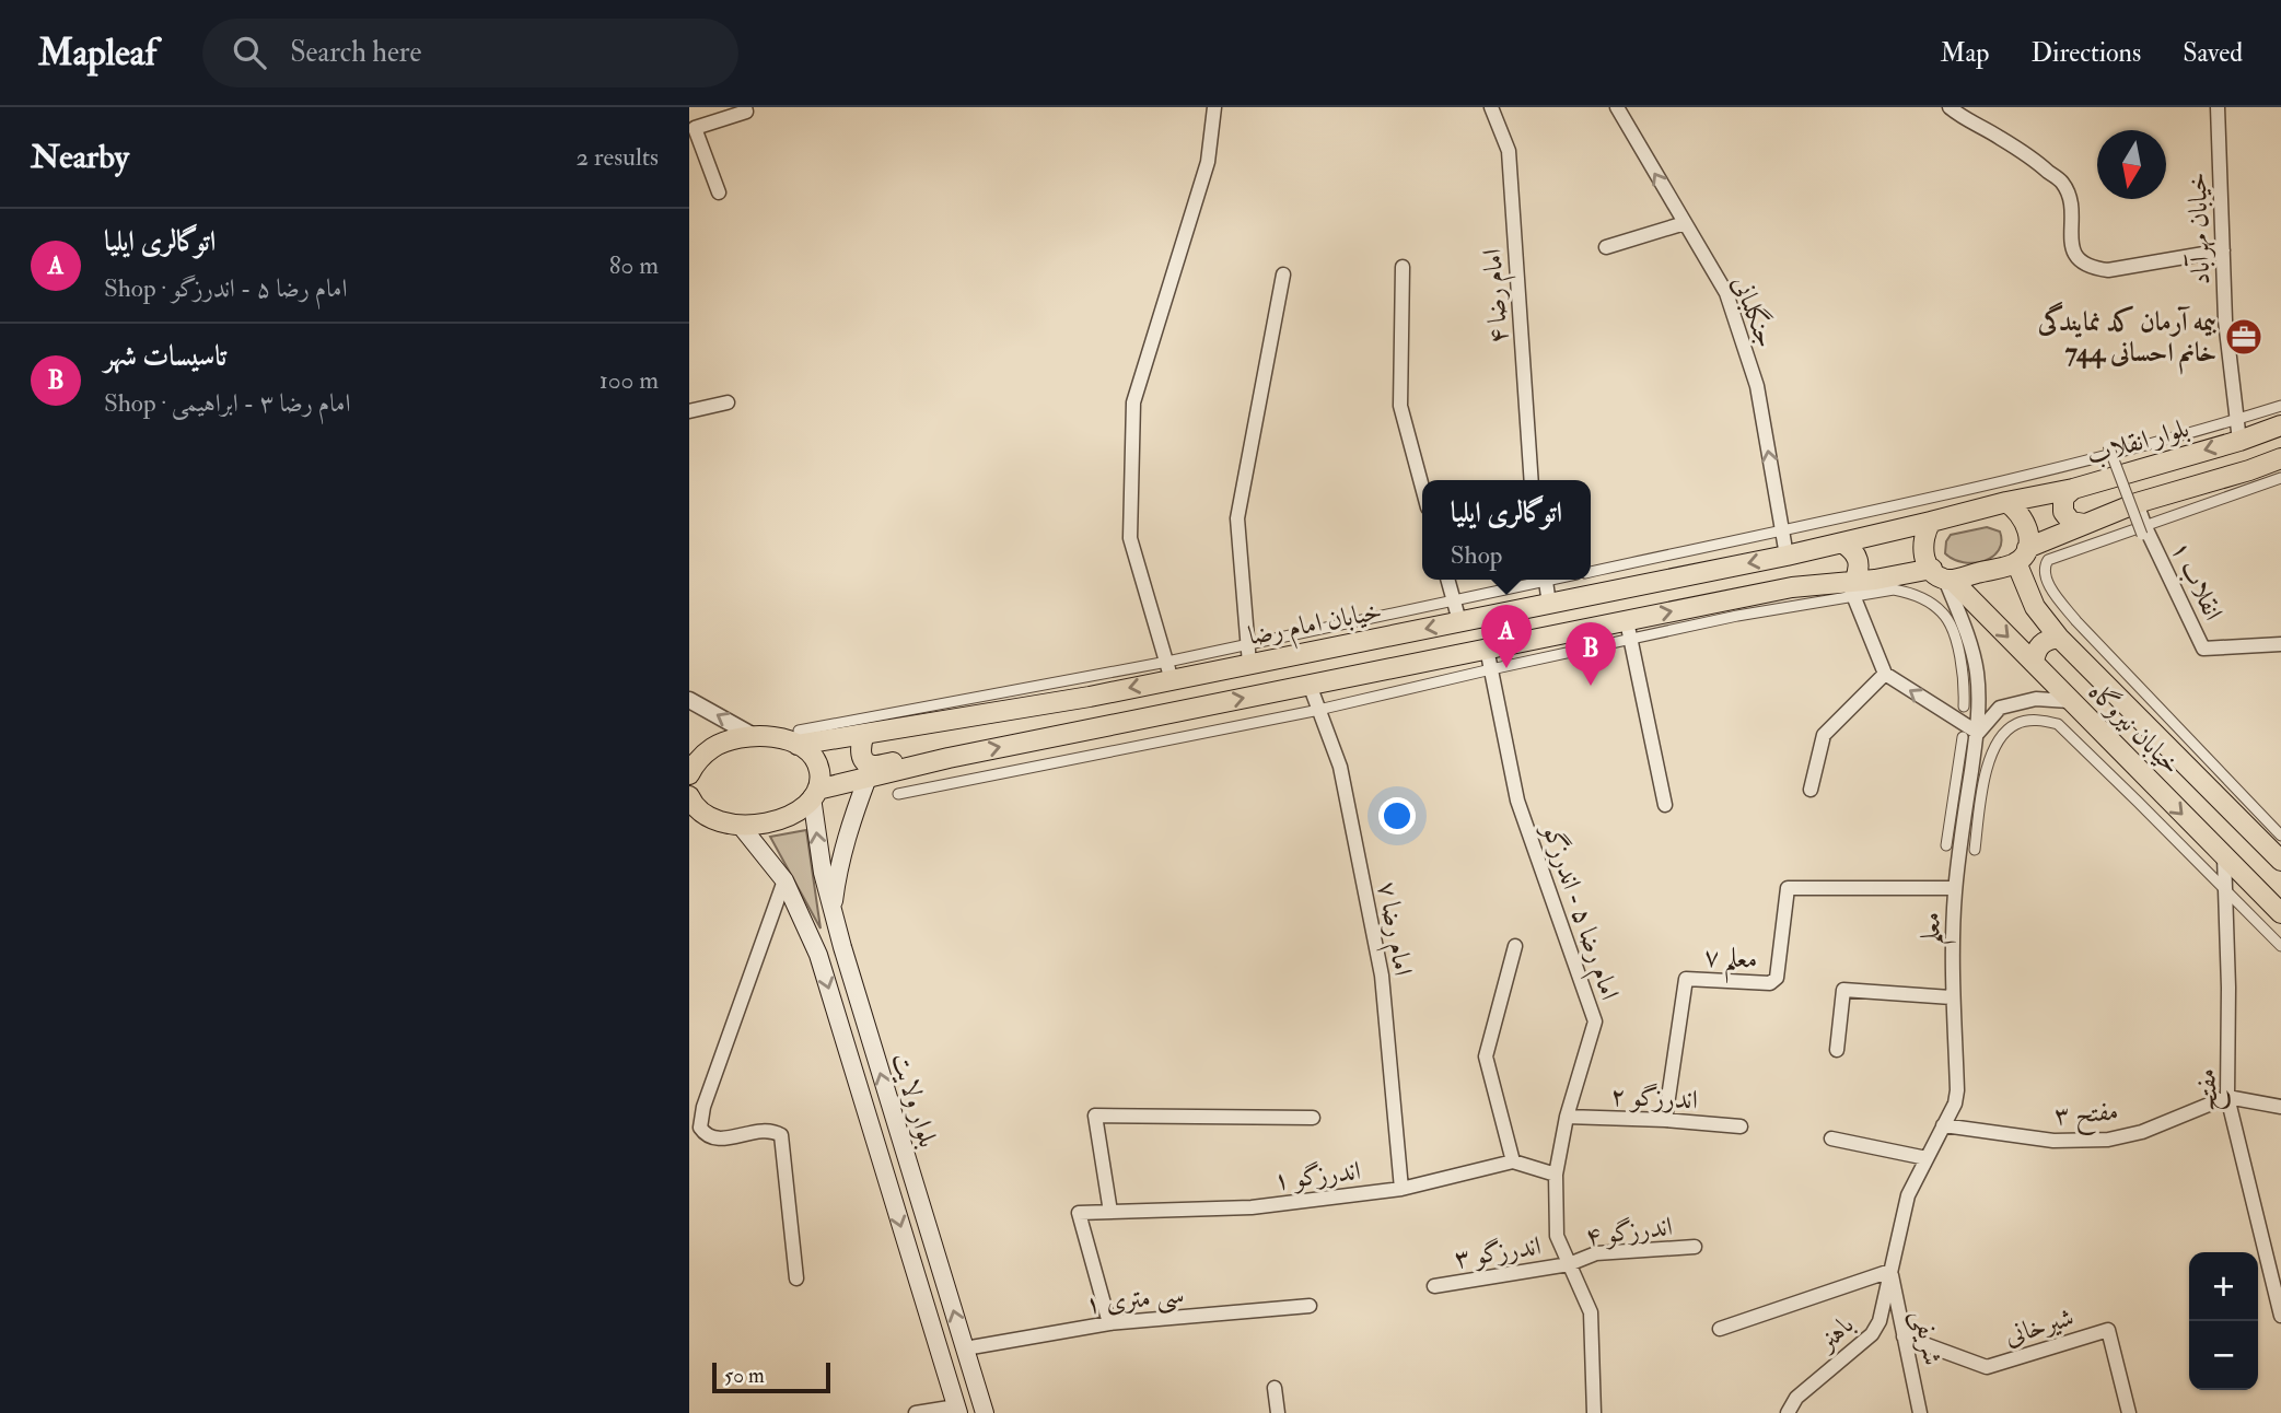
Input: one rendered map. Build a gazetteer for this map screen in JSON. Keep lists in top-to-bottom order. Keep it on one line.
{"streets":{"main road":["بلوار انقلاب","خیابان امام رضا","خیابان نیروگاه","بلوار ولایت"],"street":["خیابان مهرآباد","امام رضا ۴","جنگلبانی","انقلاب ۱","امام رضا ۵ - اندرزگو","امام رضا ۷","معلم","معلم ۷","مفتح","اندرزگو ۲","مفتح ۳","اندرزگو ۱","اندرزگو ۴","اندرزگو ۳","سی متری ۱","شیرخانی","باهنر","شریفی"]},"crossings":[["خیابان مهرآباد","بلوار انقلاب"],["جنگلبانی","خیابان امام رضا"],["بلوار انقلاب","خیابان امام رضا"],["بلوار انقلاب","خیابان نیروگاه"],["خیابان نیروگاه","معلم"],["خیابان نیروگاه","مفتح"],["امام رضا ۵ - اندرزگو","اندرزگو ۲"],["امام رضا ۵ - اندرزگو","اندرزگو ۴"],["امام رضا ۵ - اندرزگو","اندرزگو ۳"],["امام رضا ۷","اندرزگو ۱"],["معلم","معلم ۷"],["معلم","مفتح ۳"],["معلم","باهنر"],["معلم","شریفی"],["معلم ۷","اندرزگو ۲"],["مفتح","مفتح ۳"],["بلوار ولایت","سی متری ۱"],["اندرزگو ۱","سی متری ۱"],["اندرزگو ۴","اندرزگو ۳"],["شیرخانی","شریفی"],["باهنر","شریفی"]],"one_way":["جنگلبانی"],"places":{"office":["بیمه آرمان کد نمایندگی 744 خانم احسانی"]},"scale_bar":"50 m","north":"bottom","page":{"header":"Mapleaf","search":"Search here","nav":["Map","Directions","Saved"],"heading":["Nearby","2 results"],"list":[{"mark":"A","name":"اتوگالری ایلیا","note":"Shop · امام رضا ۵ - اندرزگو","value":"80 m"},{"mark":"B","name":"تاسیسات شهر","note":"Shop · امام رضا ۳ - ابراهیمی","value":"100 m"}],"popup":["اتوگالری ایلیا","Shop"],"pins":["A","B"],"map_buttons":["+","−"],"scale":"50 m"}}
